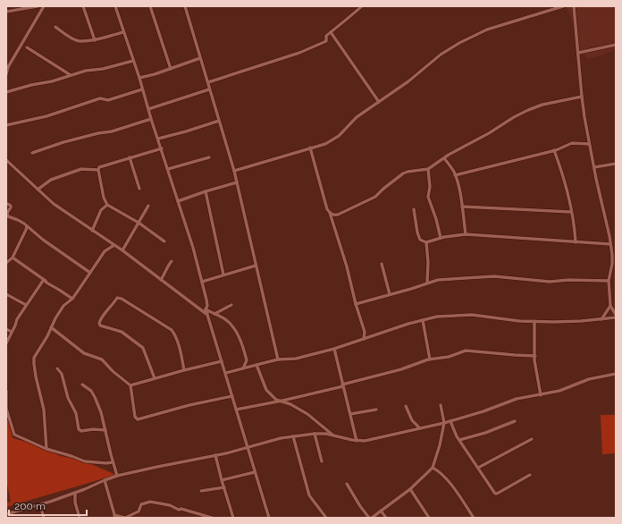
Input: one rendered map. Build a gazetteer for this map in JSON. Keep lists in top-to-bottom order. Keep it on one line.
{"scale_bar":"200 m"}
